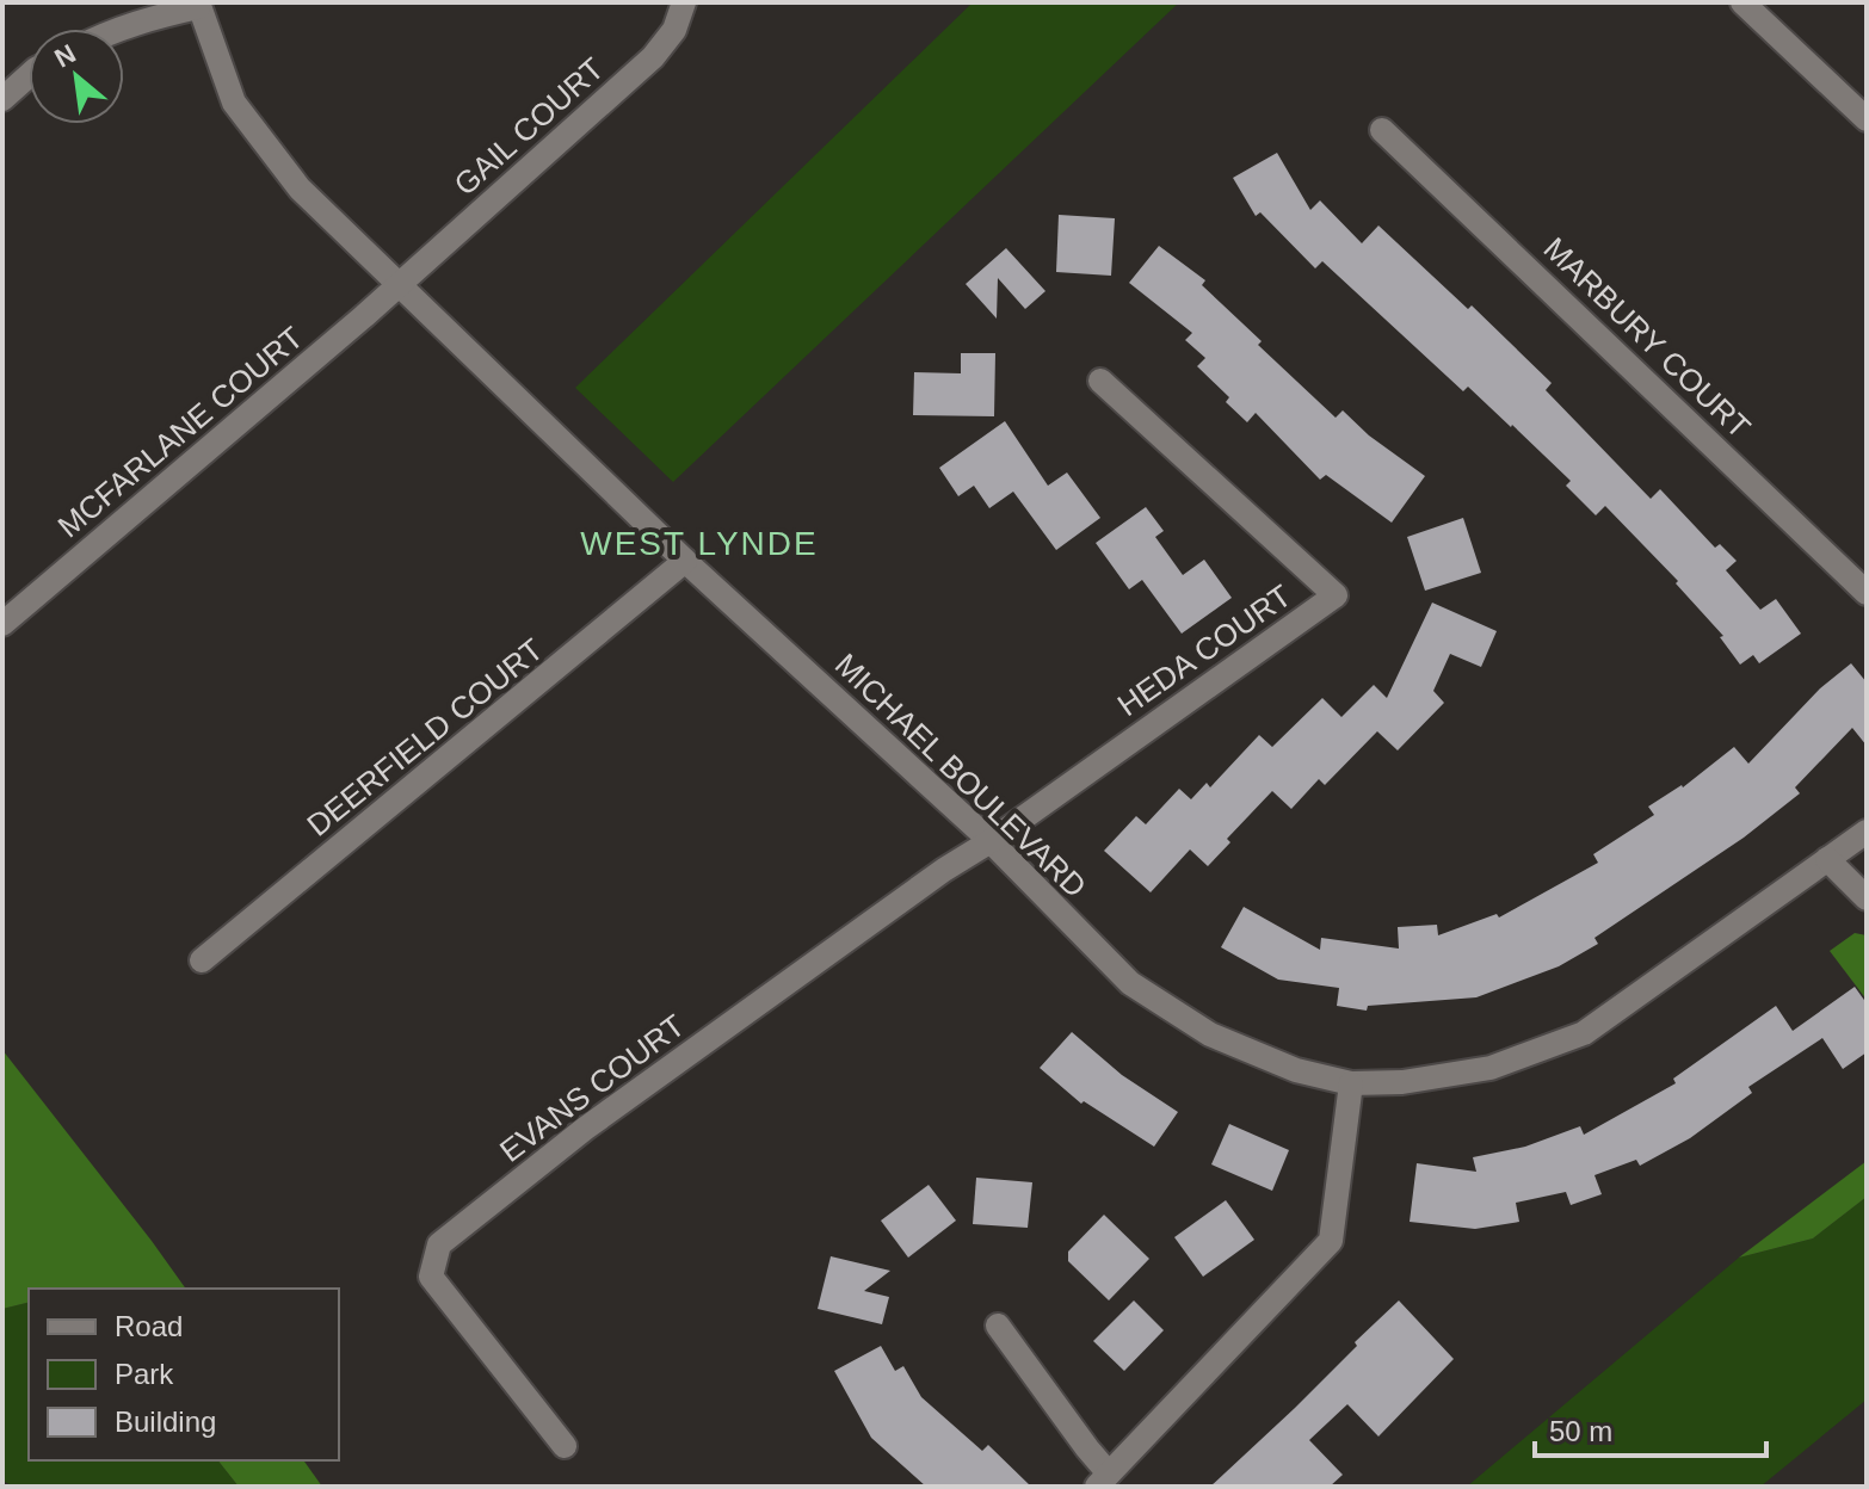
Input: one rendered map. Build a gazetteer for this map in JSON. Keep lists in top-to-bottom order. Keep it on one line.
{"streets":{"street":["GAIL COURT","MARBURY COURT","MCFARLANE COURT","HEDA COURT","DEERFIELD COURT","MICHAEL BOULEVARD","EVANS COURT"]},"crossings":[["GAIL COURT","MCFARLANE COURT"],["GAIL COURT","MICHAEL BOULEVARD"],["MCFARLANE COURT","MICHAEL BOULEVARD"],["HEDA COURT","MICHAEL BOULEVARD"],["HEDA COURT","EVANS COURT"],["DEERFIELD COURT","MICHAEL BOULEVARD"],["MICHAEL BOULEVARD","EVANS COURT"]],"districts":["WEST LYNDE"],"legend":["Road","Park","Building"],"scale_bar":"50 m","north":"top left"}
